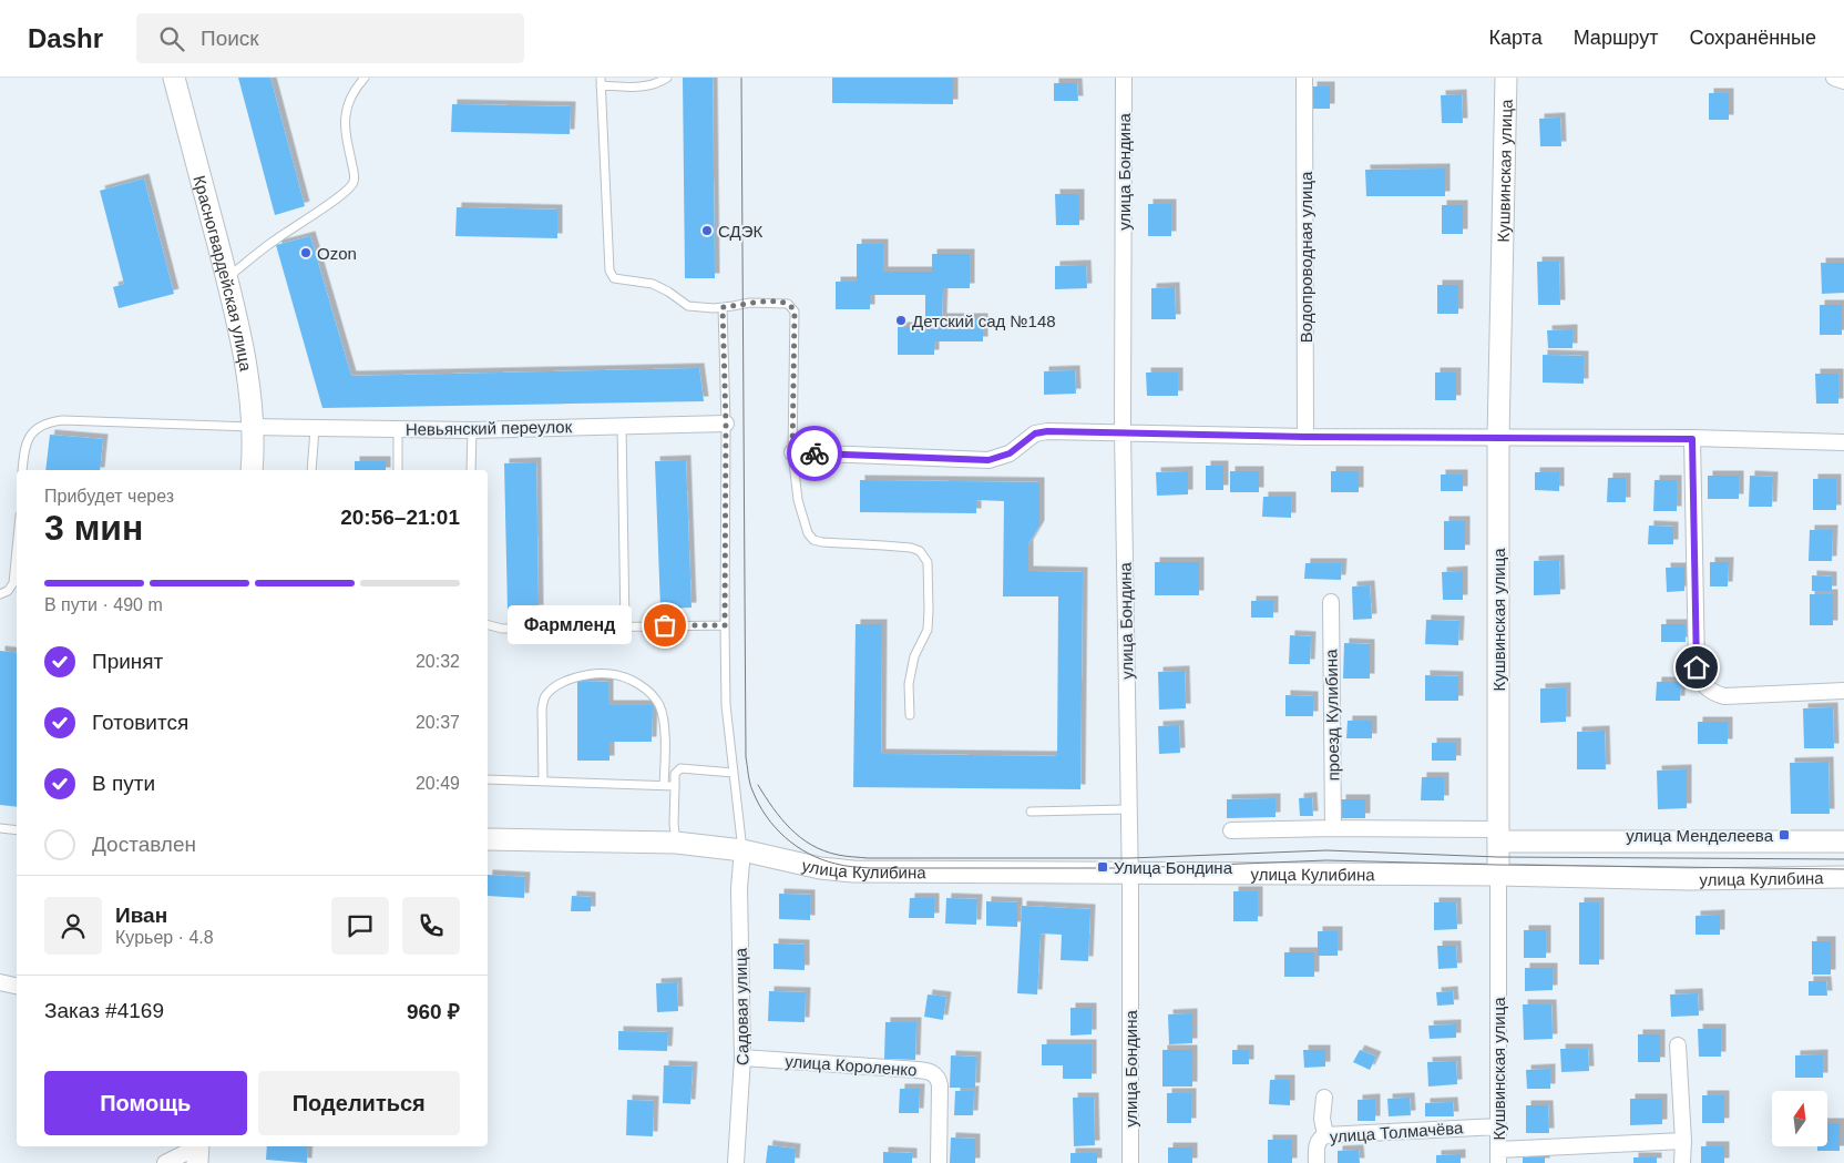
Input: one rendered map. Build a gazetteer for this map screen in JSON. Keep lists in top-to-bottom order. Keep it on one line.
{"streets":{"main road":["Кушвинская улица","Красногвардейская улица","улица Кулибина"],"street":["улица Бондина","Водопроводная улица","Невьянский переулок","проезд Кулибина","Садовая улица","улица Короленко","улица Толмачёва"]},"crossings":[["улица Бондина","улица Кулибина"],["Кушвинская улица","улица Кулибина"],["Кушвинская улица","улица Толмачёва"],["Красногвардейская улица","Невьянский переулок"],["улица Кулибина","Садовая улица"],["Садовая улица","улица Короленко"]],"places":{"other":["СДЭК","Ozon","Детский сад №148","Фармленд"],"transit":["улица Менделеева","Улица Бондина"]},"north":"top","page":{"header":"Dashr","search":"Поиск","nav":["Карта","Маршрут","Сохранённые"],"heading":["3 мин","Прибудет через","20:56–21:01"],"panel":["Иван","Курьер · 4.8","Заказ #4169","960 ₽"],"bar":"В пути · 490 m","bubble":"Фармленд","list":[["Принят","20:32"],["Готовится","20:37"],["В пути","20:49"],"Доставлен"],"buttons":["Помощь","Поделиться"]}}
